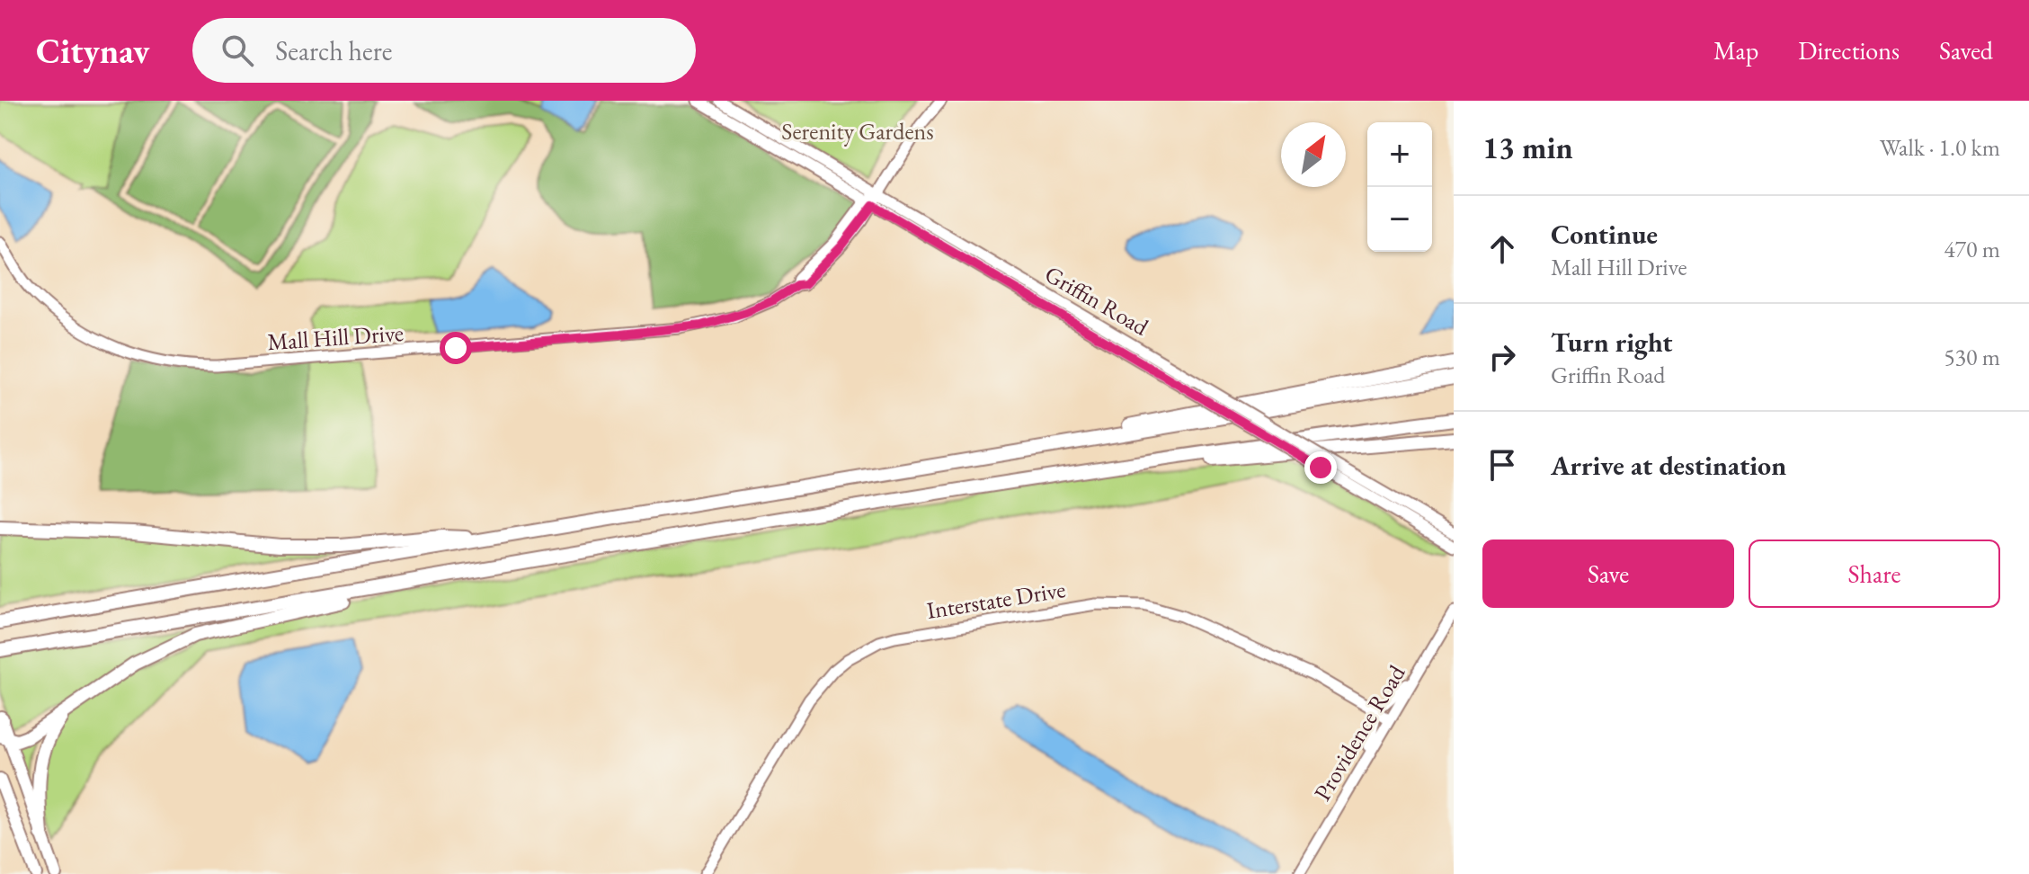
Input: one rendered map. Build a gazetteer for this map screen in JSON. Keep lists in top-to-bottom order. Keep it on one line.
{"streets":{"street":["Griffin Road","Mall Hill Drive","Interstate Drive","Providence Road"]},"crossings":[["Griffin Road","Mall Hill Drive"],["Interstate Drive","Providence Road"]],"parks":["Serenity Gardens"],"north":"top right","page":{"header":"Citynav","search":"Search here","nav":["Map","Directions","Saved"],"heading":["13 min","Walk · 1.0 km"],"map_buttons":["+","−"],"list":[["Continue","Mall Hill Drive","470 m"],["Turn right","Griffin Road","530 m"],"Arrive at destination"],"buttons":["Save","Share"]}}
